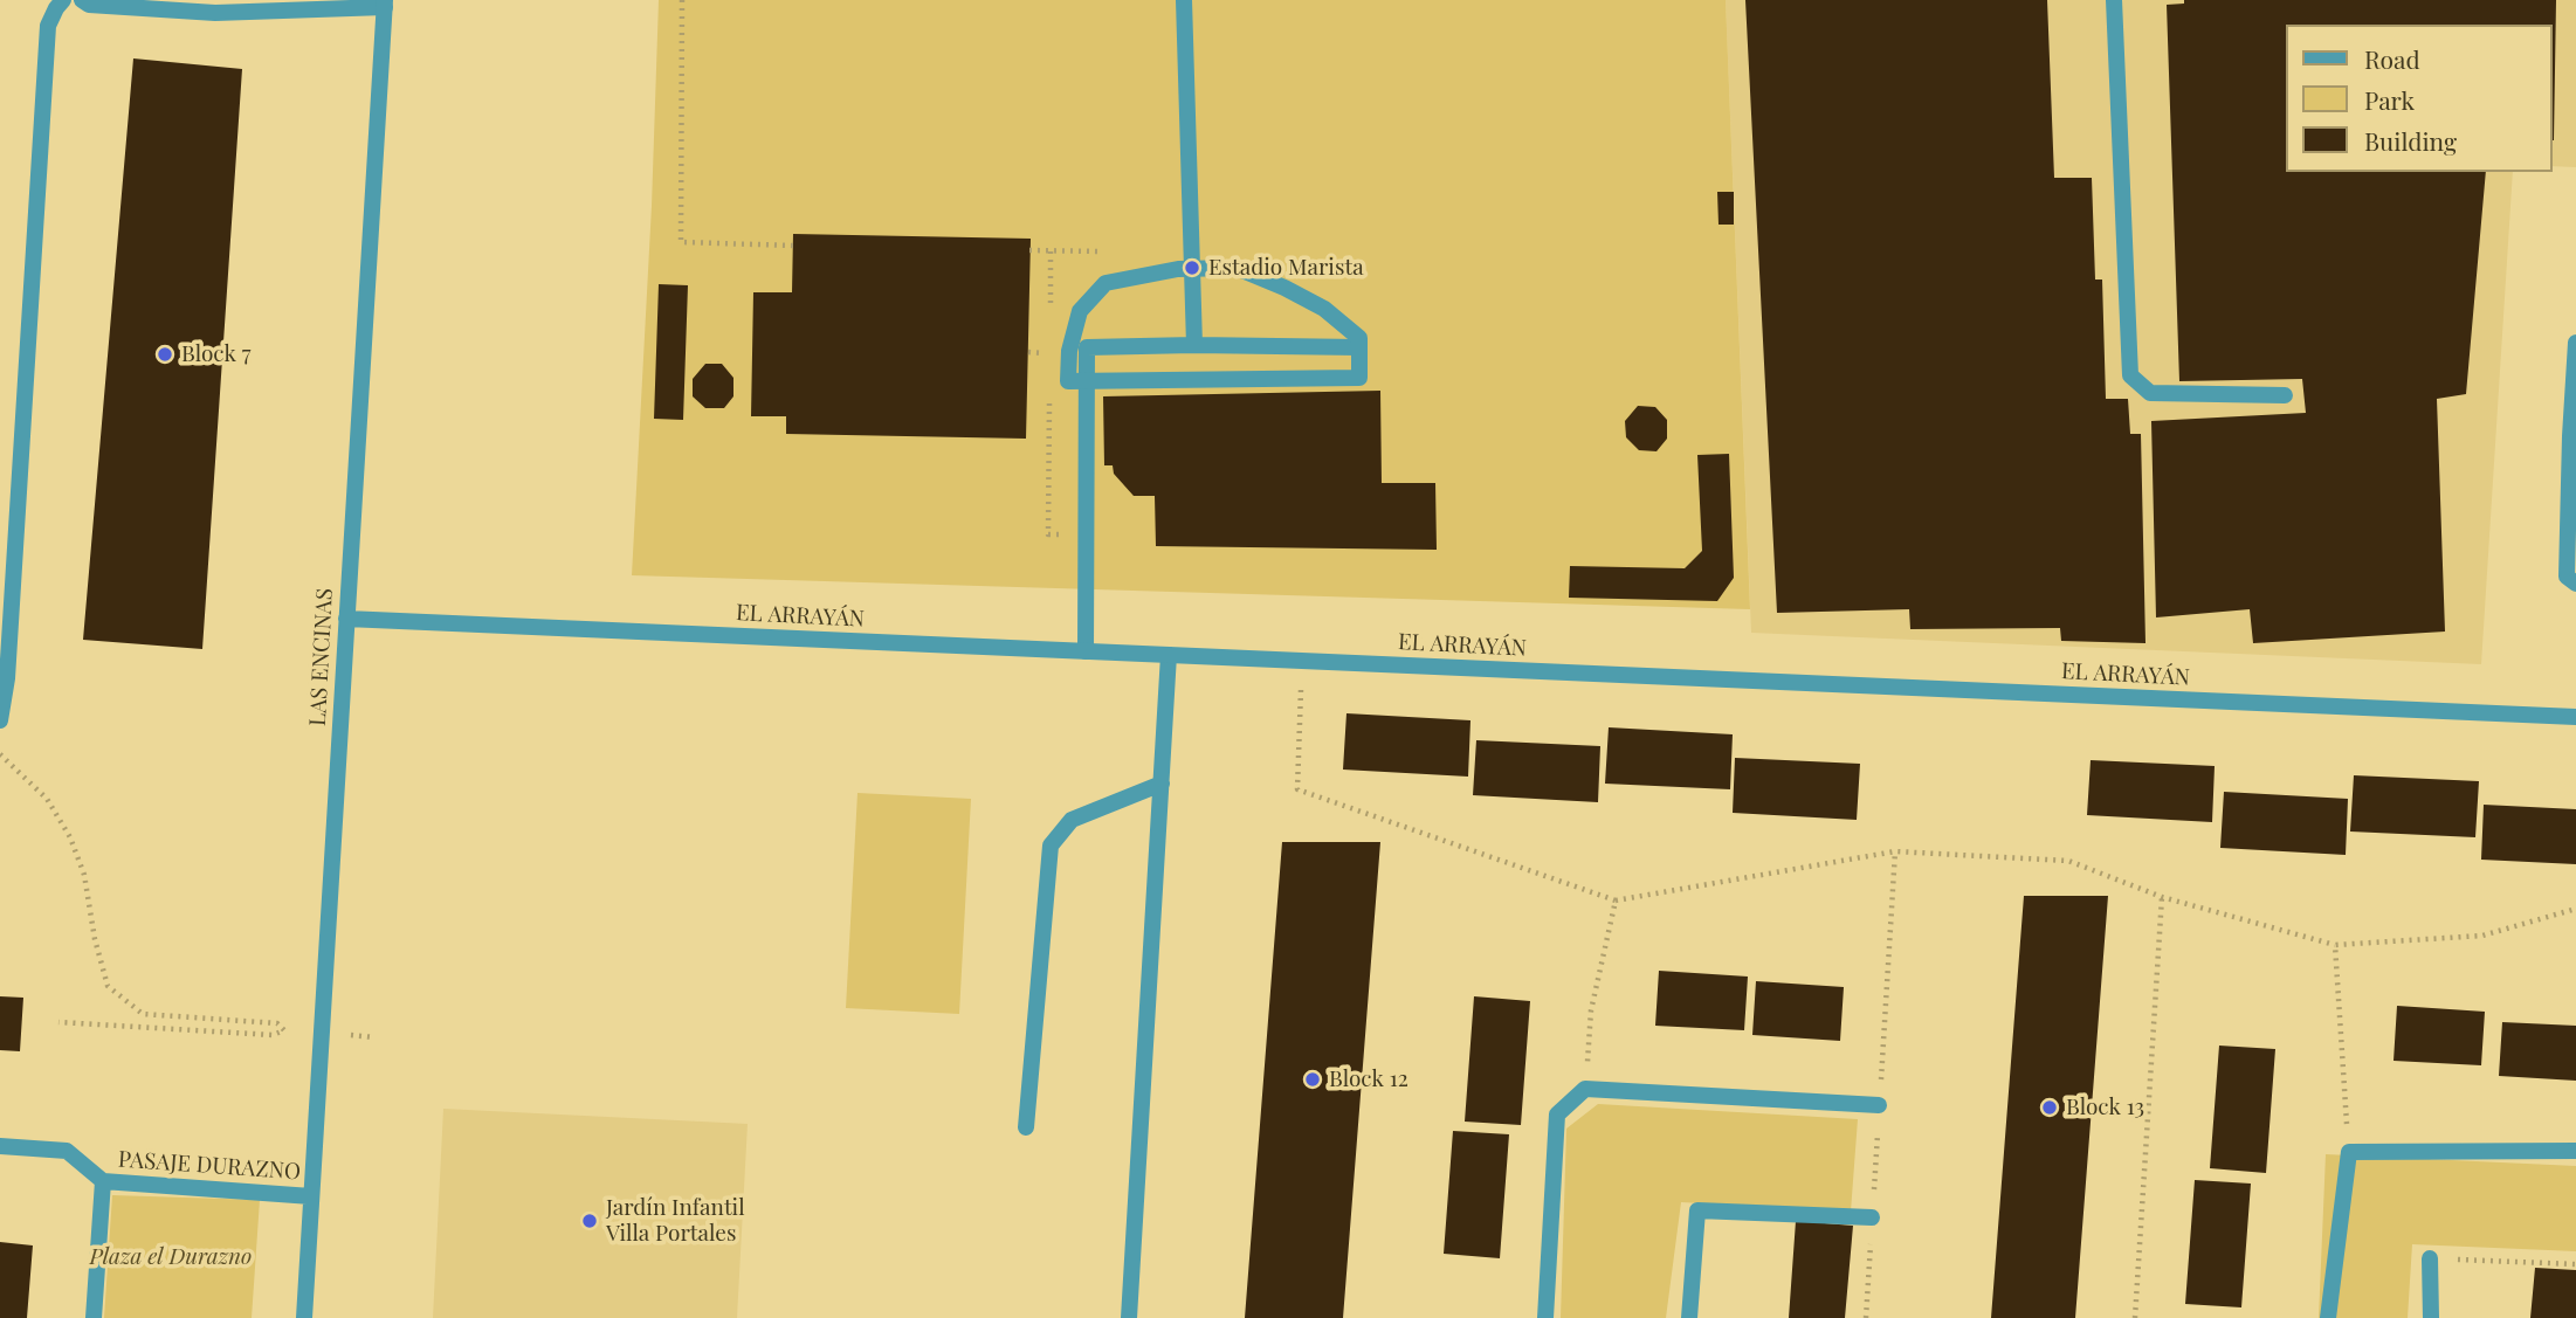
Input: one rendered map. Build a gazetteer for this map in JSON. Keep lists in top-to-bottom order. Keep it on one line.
{"streets":{"street":["EL ARRAYÁN","LAS ENCINAS","PASAJE DURAZNO"]},"crossings":[["EL ARRAYÁN","LAS ENCINAS"],["LAS ENCINAS","PASAJE DURAZNO"]],"parks":["Plaza el Durazno"],"places":["Estadio Marista","Block 7","Block 12","Block 13","Jardín Infantil Villa Portales"],"legend":["Road","Park","Building"]}
